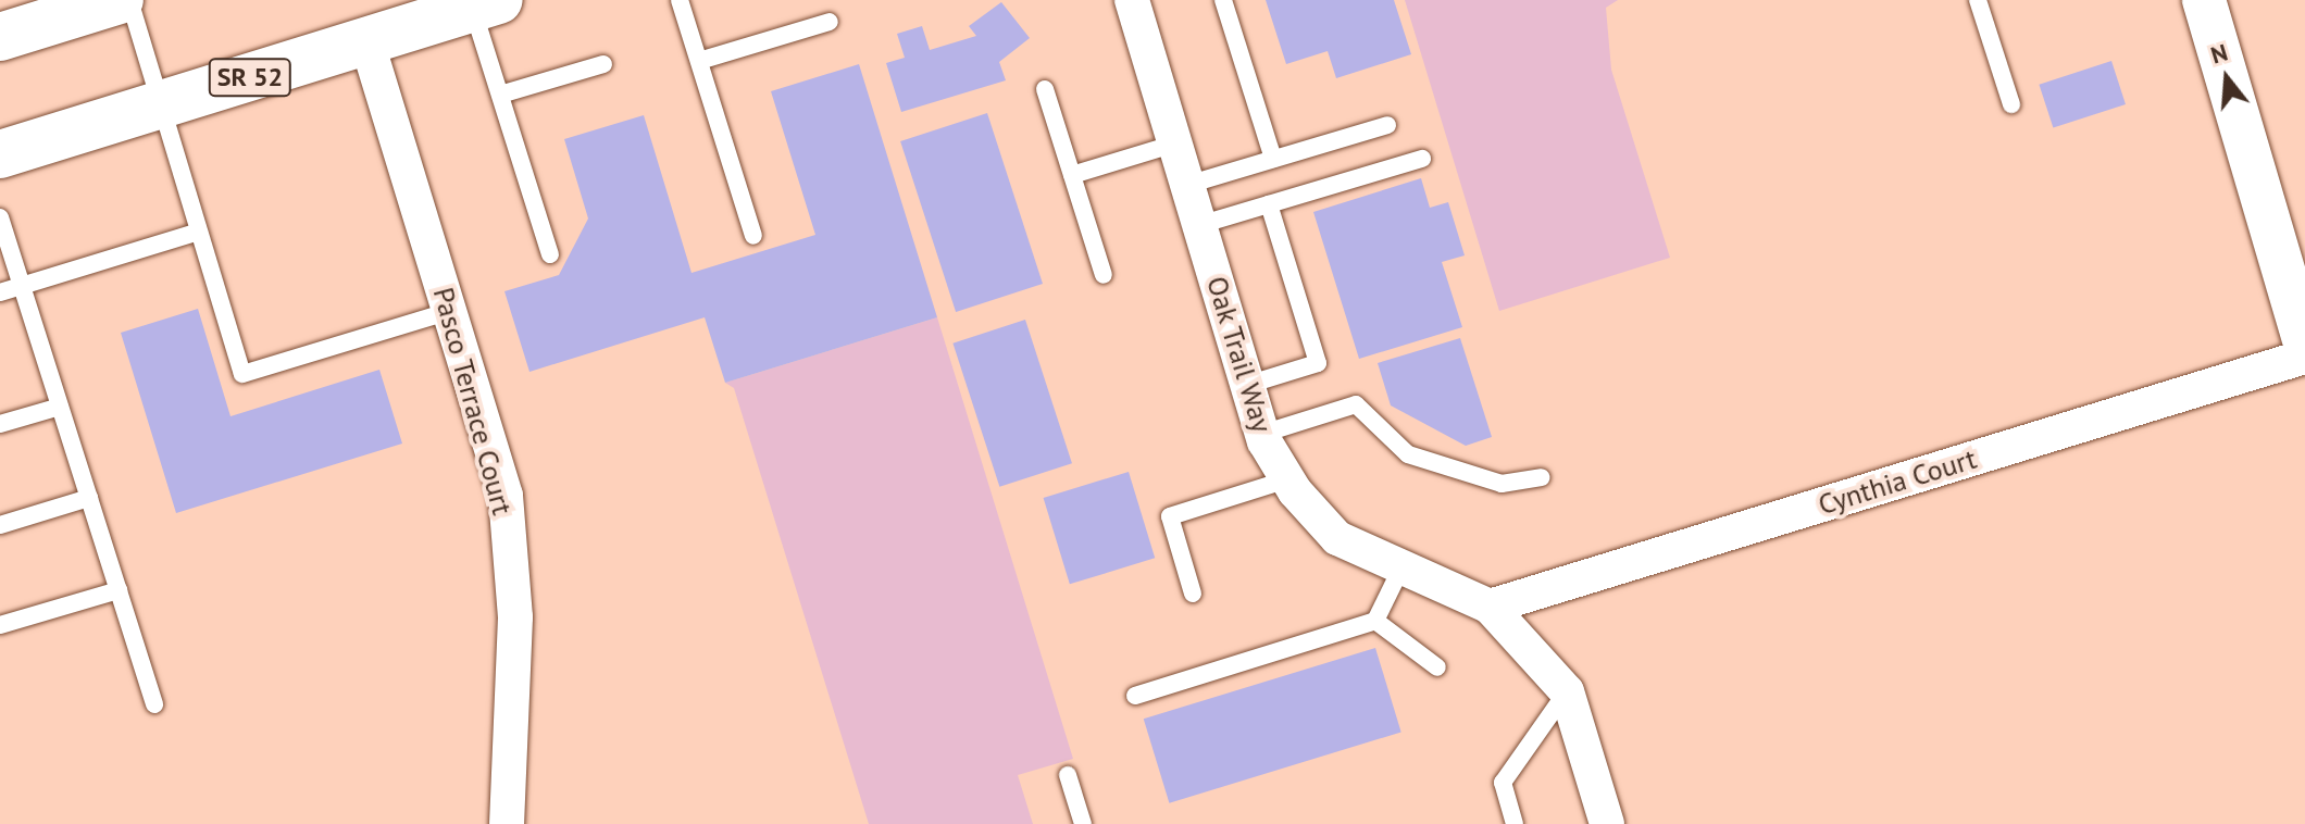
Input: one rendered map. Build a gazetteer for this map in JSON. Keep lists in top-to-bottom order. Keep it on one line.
{"streets":{"main road":["SR 52"],"street":["Oak Trail Way","Pasco Terrace Court","Cynthia Court"]},"crossings":[["SR 52","Pasco Terrace Court"],["Oak Trail Way","Cynthia Court"]],"north":"top"}
